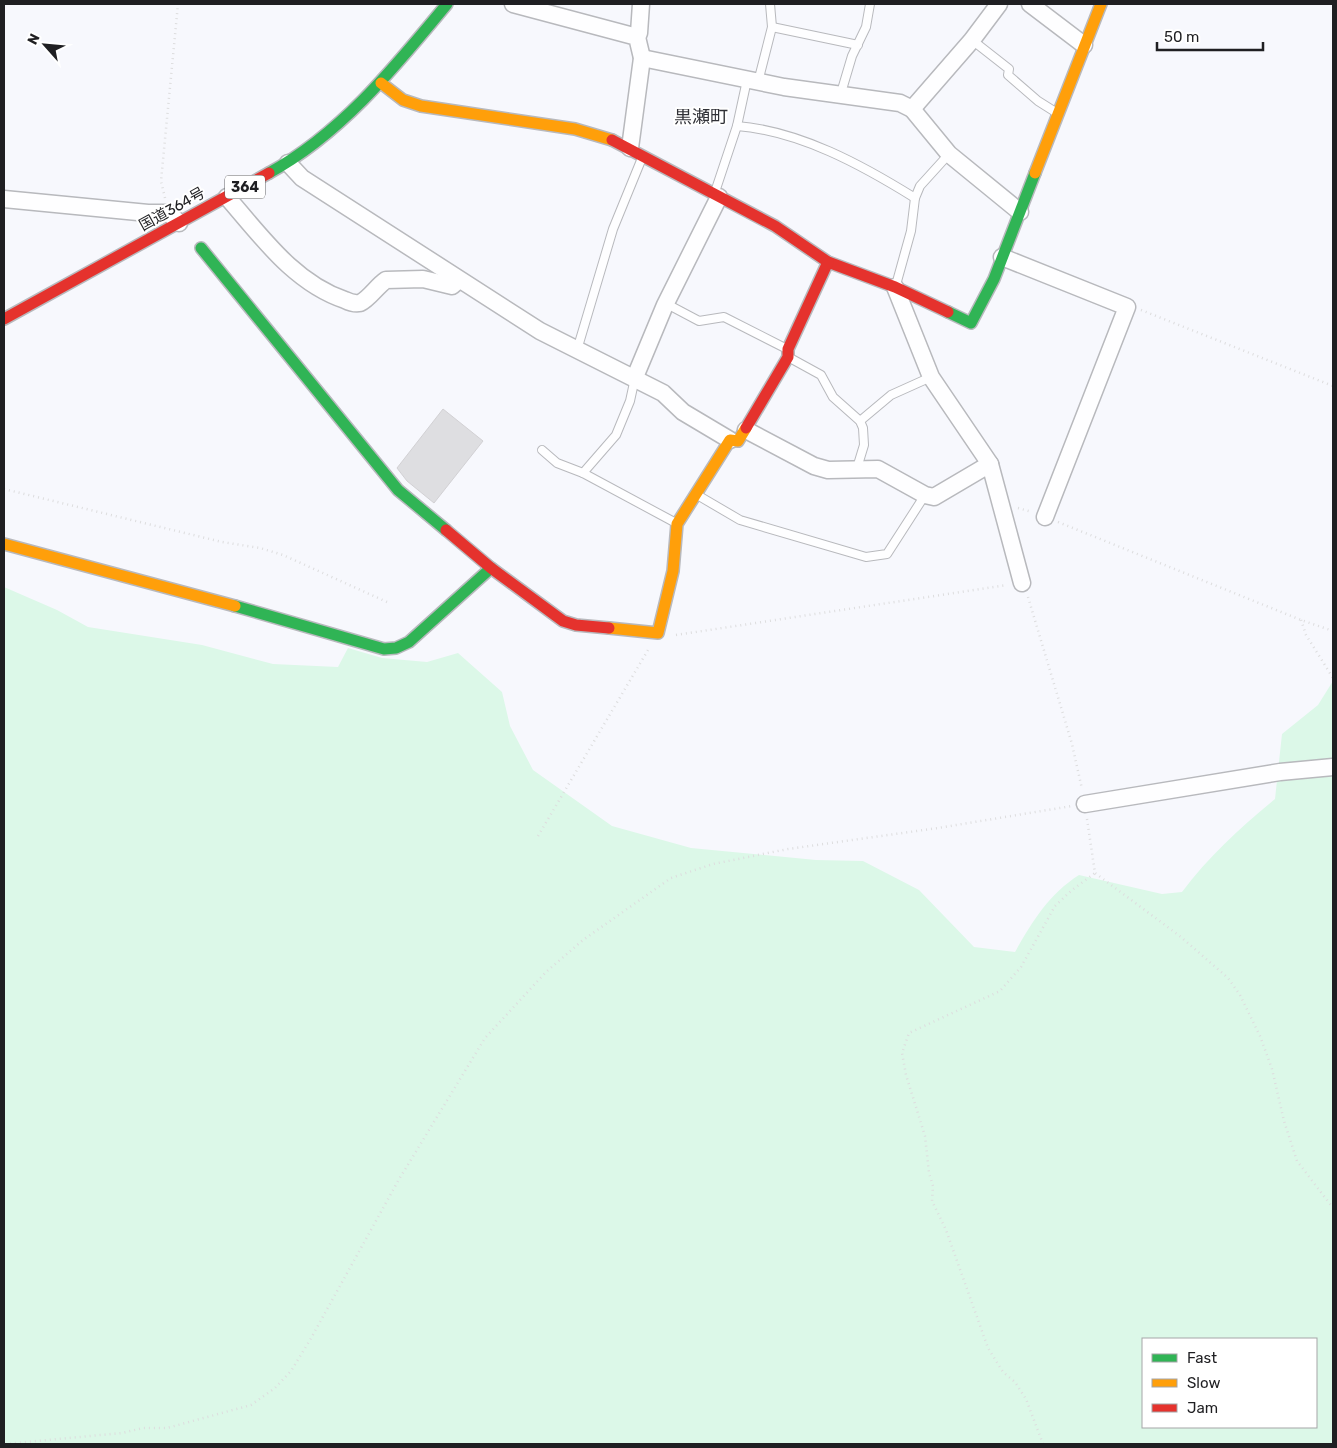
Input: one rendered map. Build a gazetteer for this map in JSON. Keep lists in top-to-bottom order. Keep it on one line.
{"streets":{"main road":["364","国道364号"]},"districts":["黒瀬町"],"legend":["Fast","Slow","Jam"],"scale_bar":"50 m","north":"top left"}
